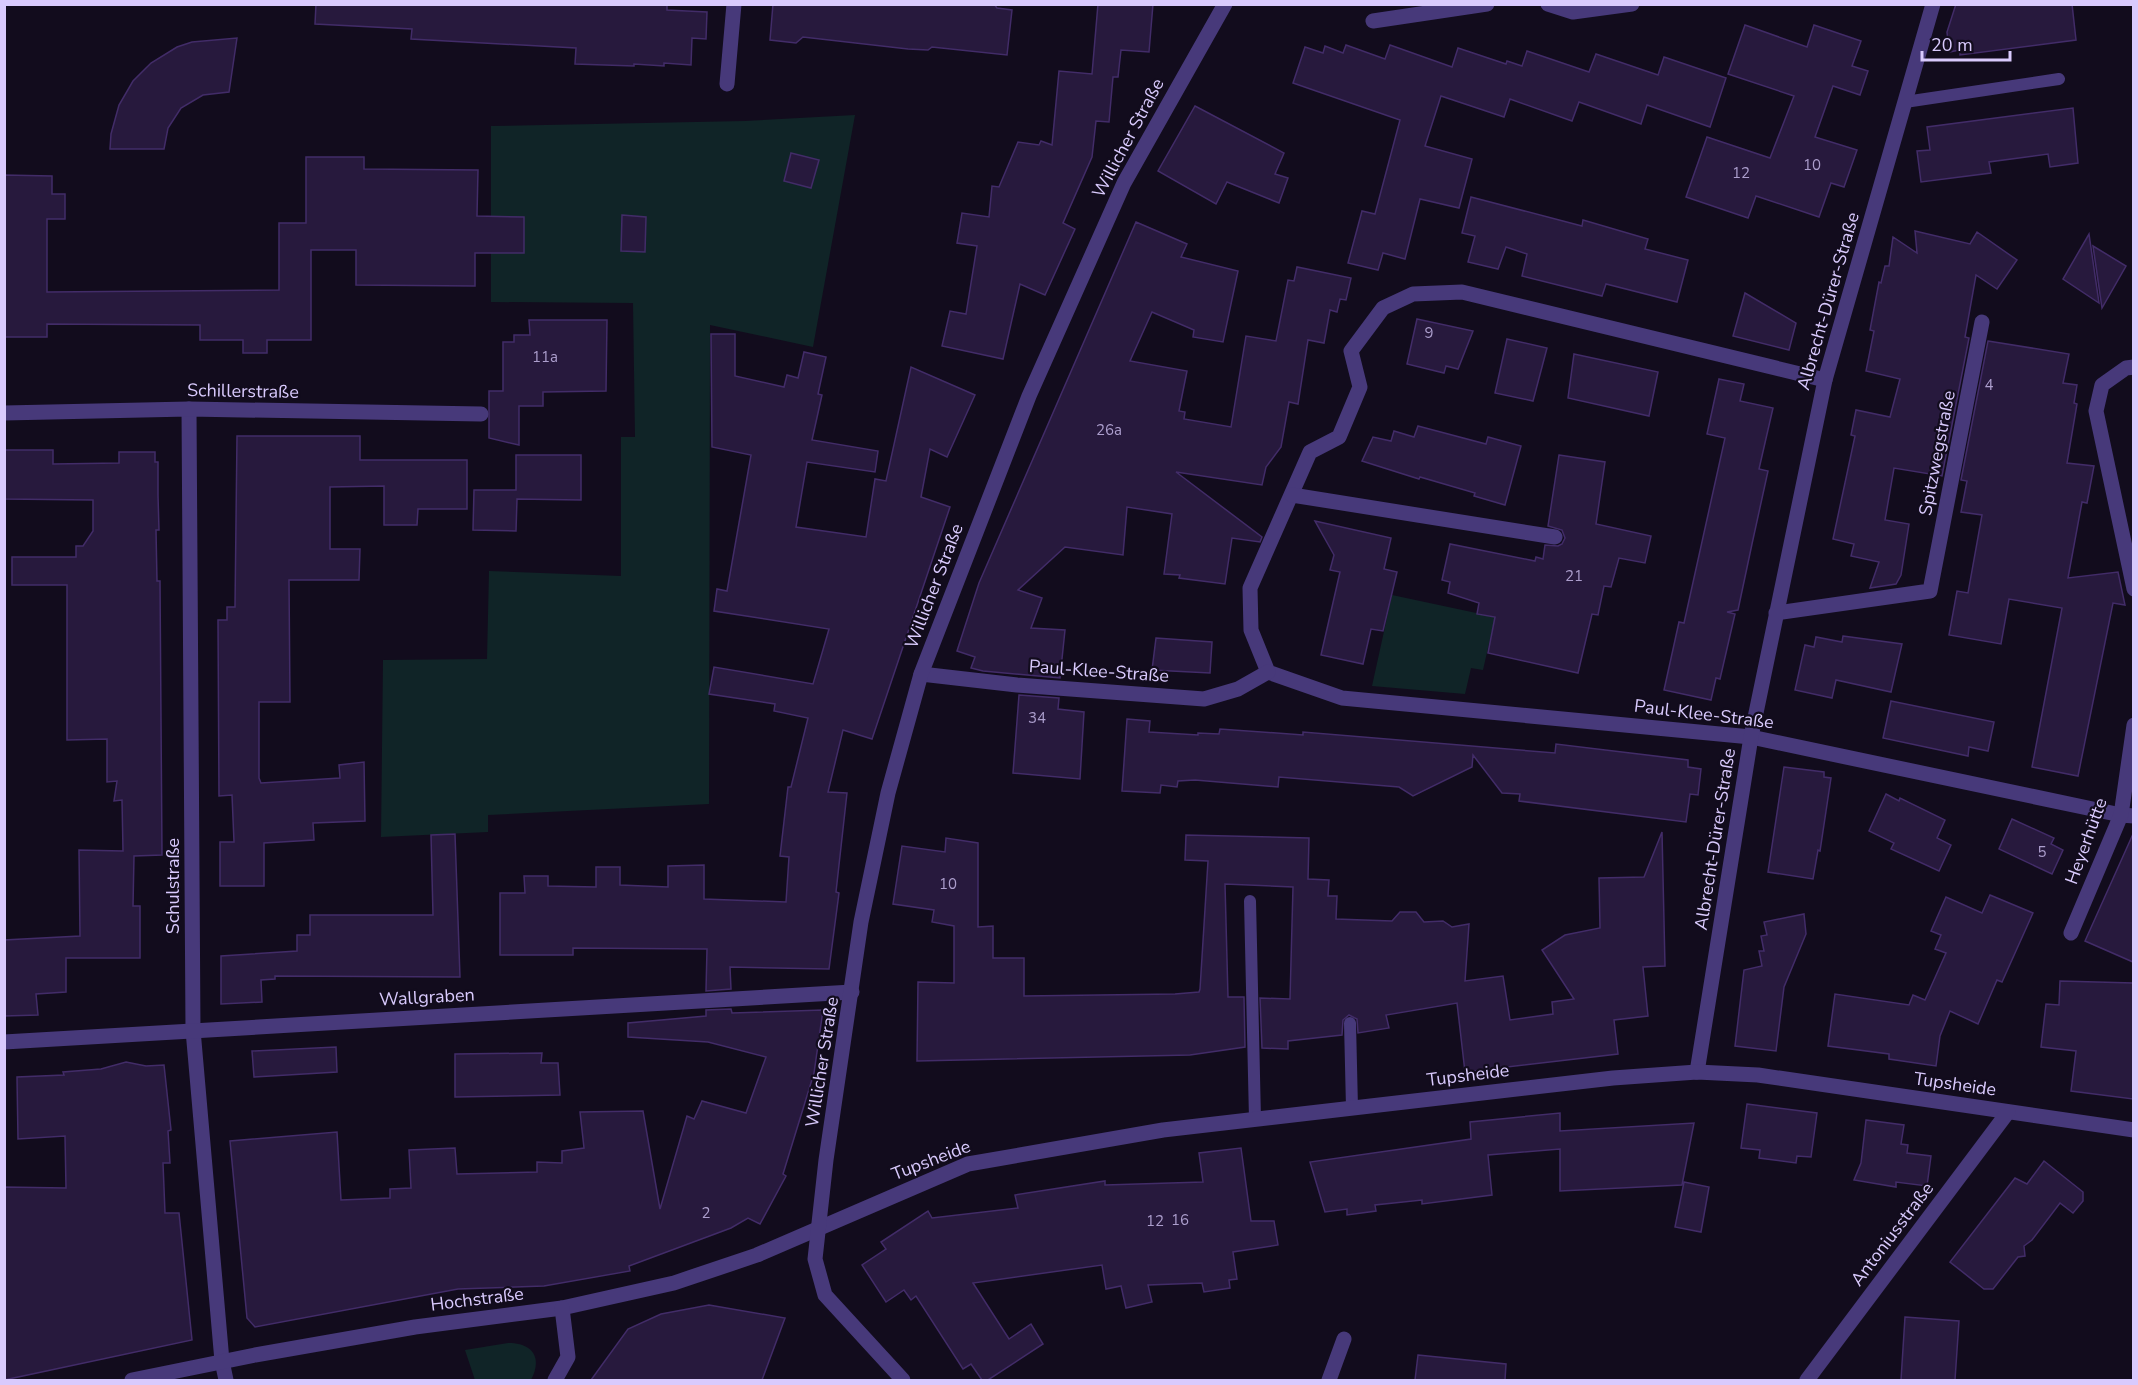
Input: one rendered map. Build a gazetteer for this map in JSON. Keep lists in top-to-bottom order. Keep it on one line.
{"streets":{"street":["Willicher Straße","Albrecht-Dürer-Straße","Schillerstraße","Spitzwegstraße","Paul-Klee-Straße","Heyerhütte","Schulstraße","Wallgraben","Tupsheide","Antoniusstraße","Hochstraße"]},"crossings":[["Willicher Straße","Paul-Klee-Straße"],["Willicher Straße","Wallgraben"],["Willicher Straße","Tupsheide"],["Willicher Straße","Hochstraße"],["Albrecht-Dürer-Straße","Spitzwegstraße"],["Albrecht-Dürer-Straße","Paul-Klee-Straße"],["Albrecht-Dürer-Straße","Tupsheide"],["Schillerstraße","Schulstraße"],["Paul-Klee-Straße","Heyerhütte"],["Schulstraße","Wallgraben"],["Schulstraße","Hochstraße"],["Tupsheide","Antoniusstraße"],["Tupsheide","Hochstraße"]],"house_numbers":["10","12","9","11a","4","26a","21","34","5","10","2","16","12"],"scale_bar":"20 m"}
